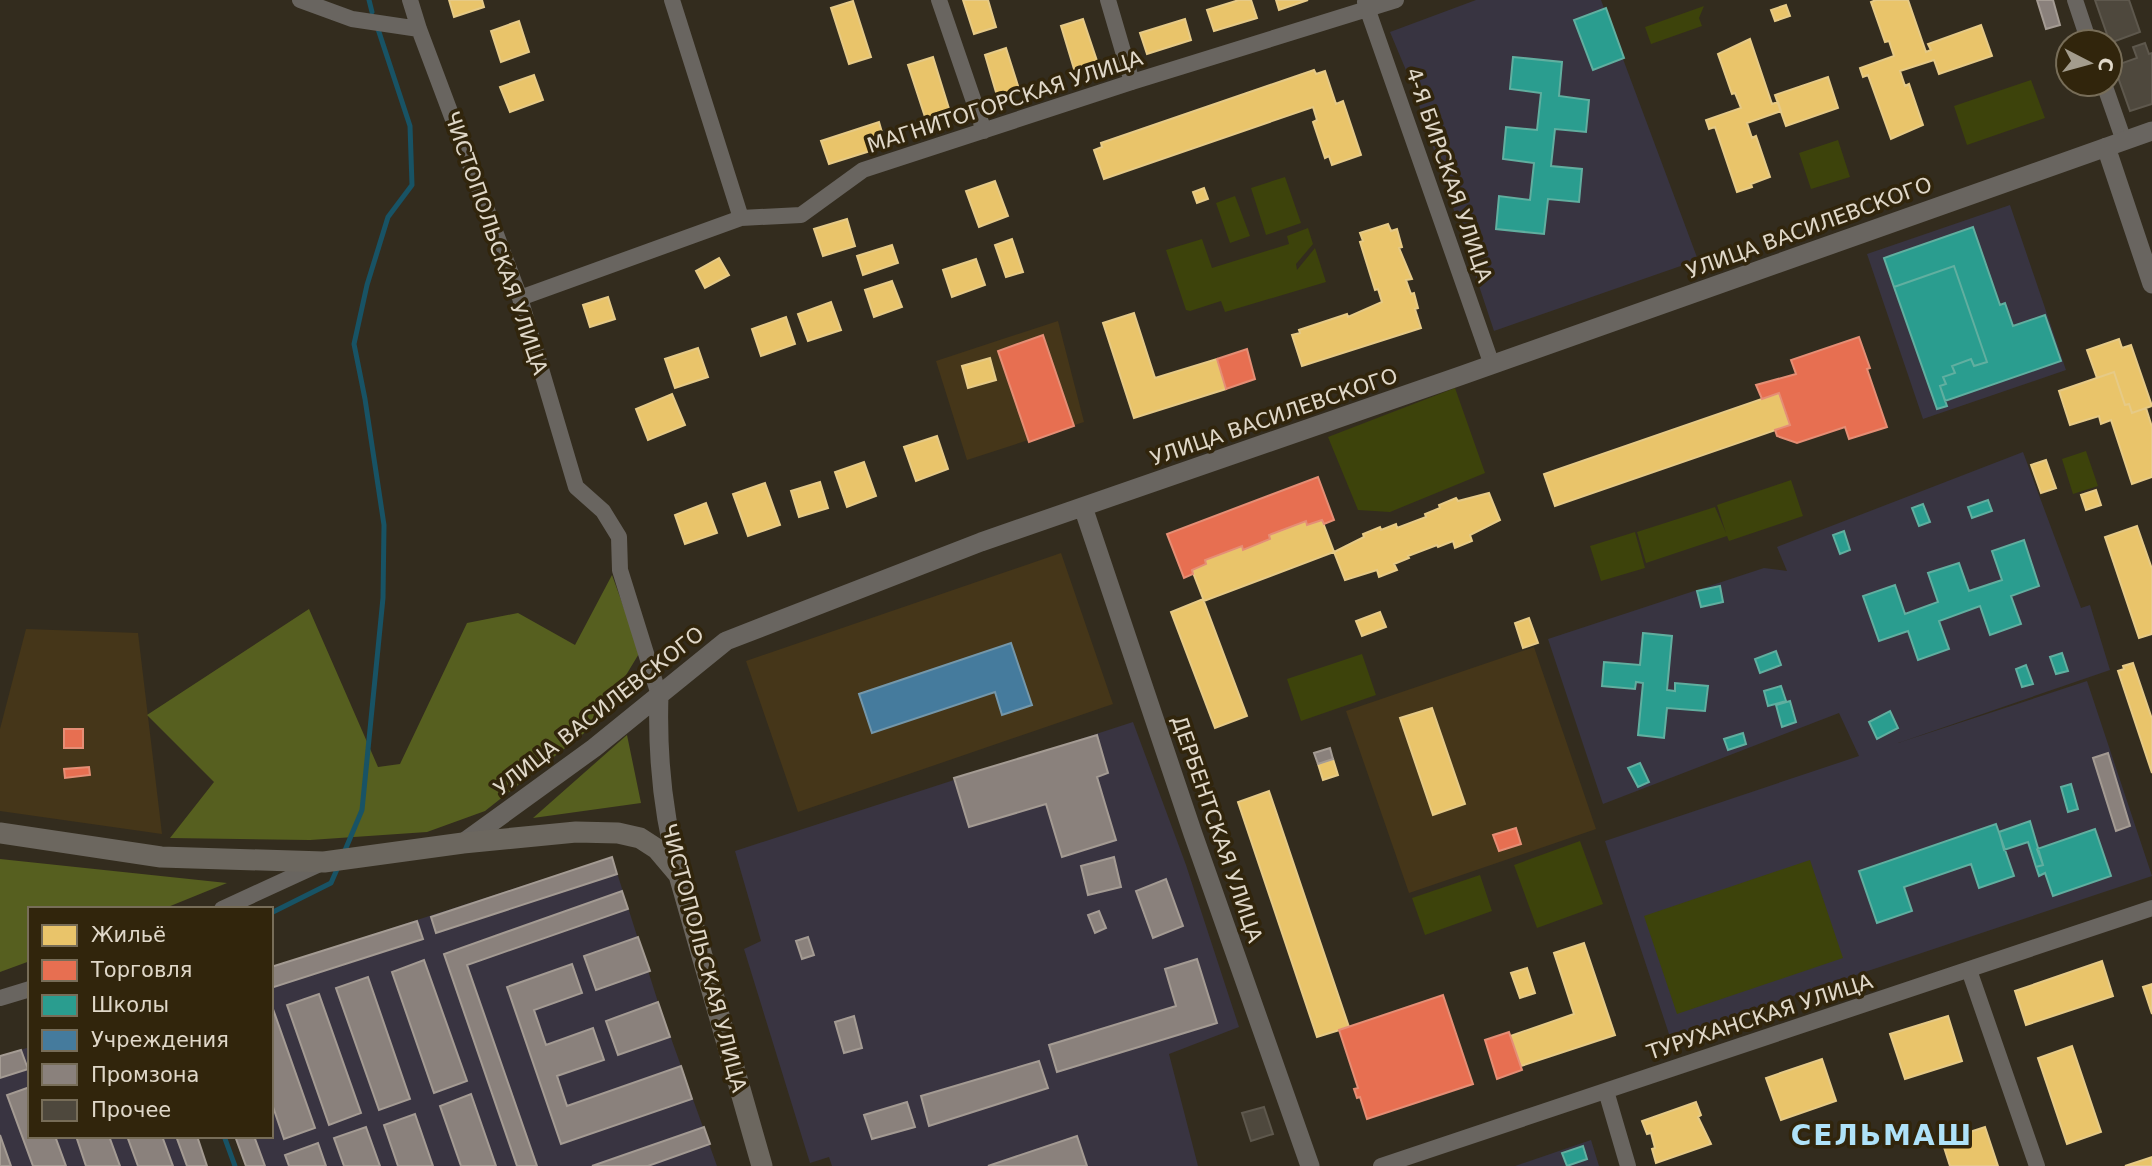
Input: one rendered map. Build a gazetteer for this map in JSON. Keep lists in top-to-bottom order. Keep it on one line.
{"streets":{"main road":["ЧИСТОПОЛЬСКАЯ УЛИЦА"],"street":["МАГНИТОГОРСКАЯ УЛИЦА","4-Я БИРСКАЯ УЛИЦА","УЛИЦА ВАСИЛЕВСКОГО","ДЕРБЕНТСКАЯ УЛИЦА","ТУРУХАНСКАЯ УЛИЦА"]},"crossings":[["МАГНИТОГОРСКАЯ УЛИЦА","4-Я БИРСКАЯ УЛИЦА"],["МАГНИТОГОРСКАЯ УЛИЦА","ЧИСТОПОЛЬСКАЯ УЛИЦА"],["4-Я БИРСКАЯ УЛИЦА","УЛИЦА ВАСИЛЕВСКОГО"],["УЛИЦА ВАСИЛЕВСКОГО","ЧИСТОПОЛЬСКАЯ УЛИЦА"],["УЛИЦА ВАСИЛЕВСКОГО","ДЕРБЕНТСКАЯ УЛИЦА"]],"districts":["СЕЛЬМАШ"],"legend":["Жильё","Торговля","Школы","Учреждения","Промзона","Прочее"],"north":"right"}
